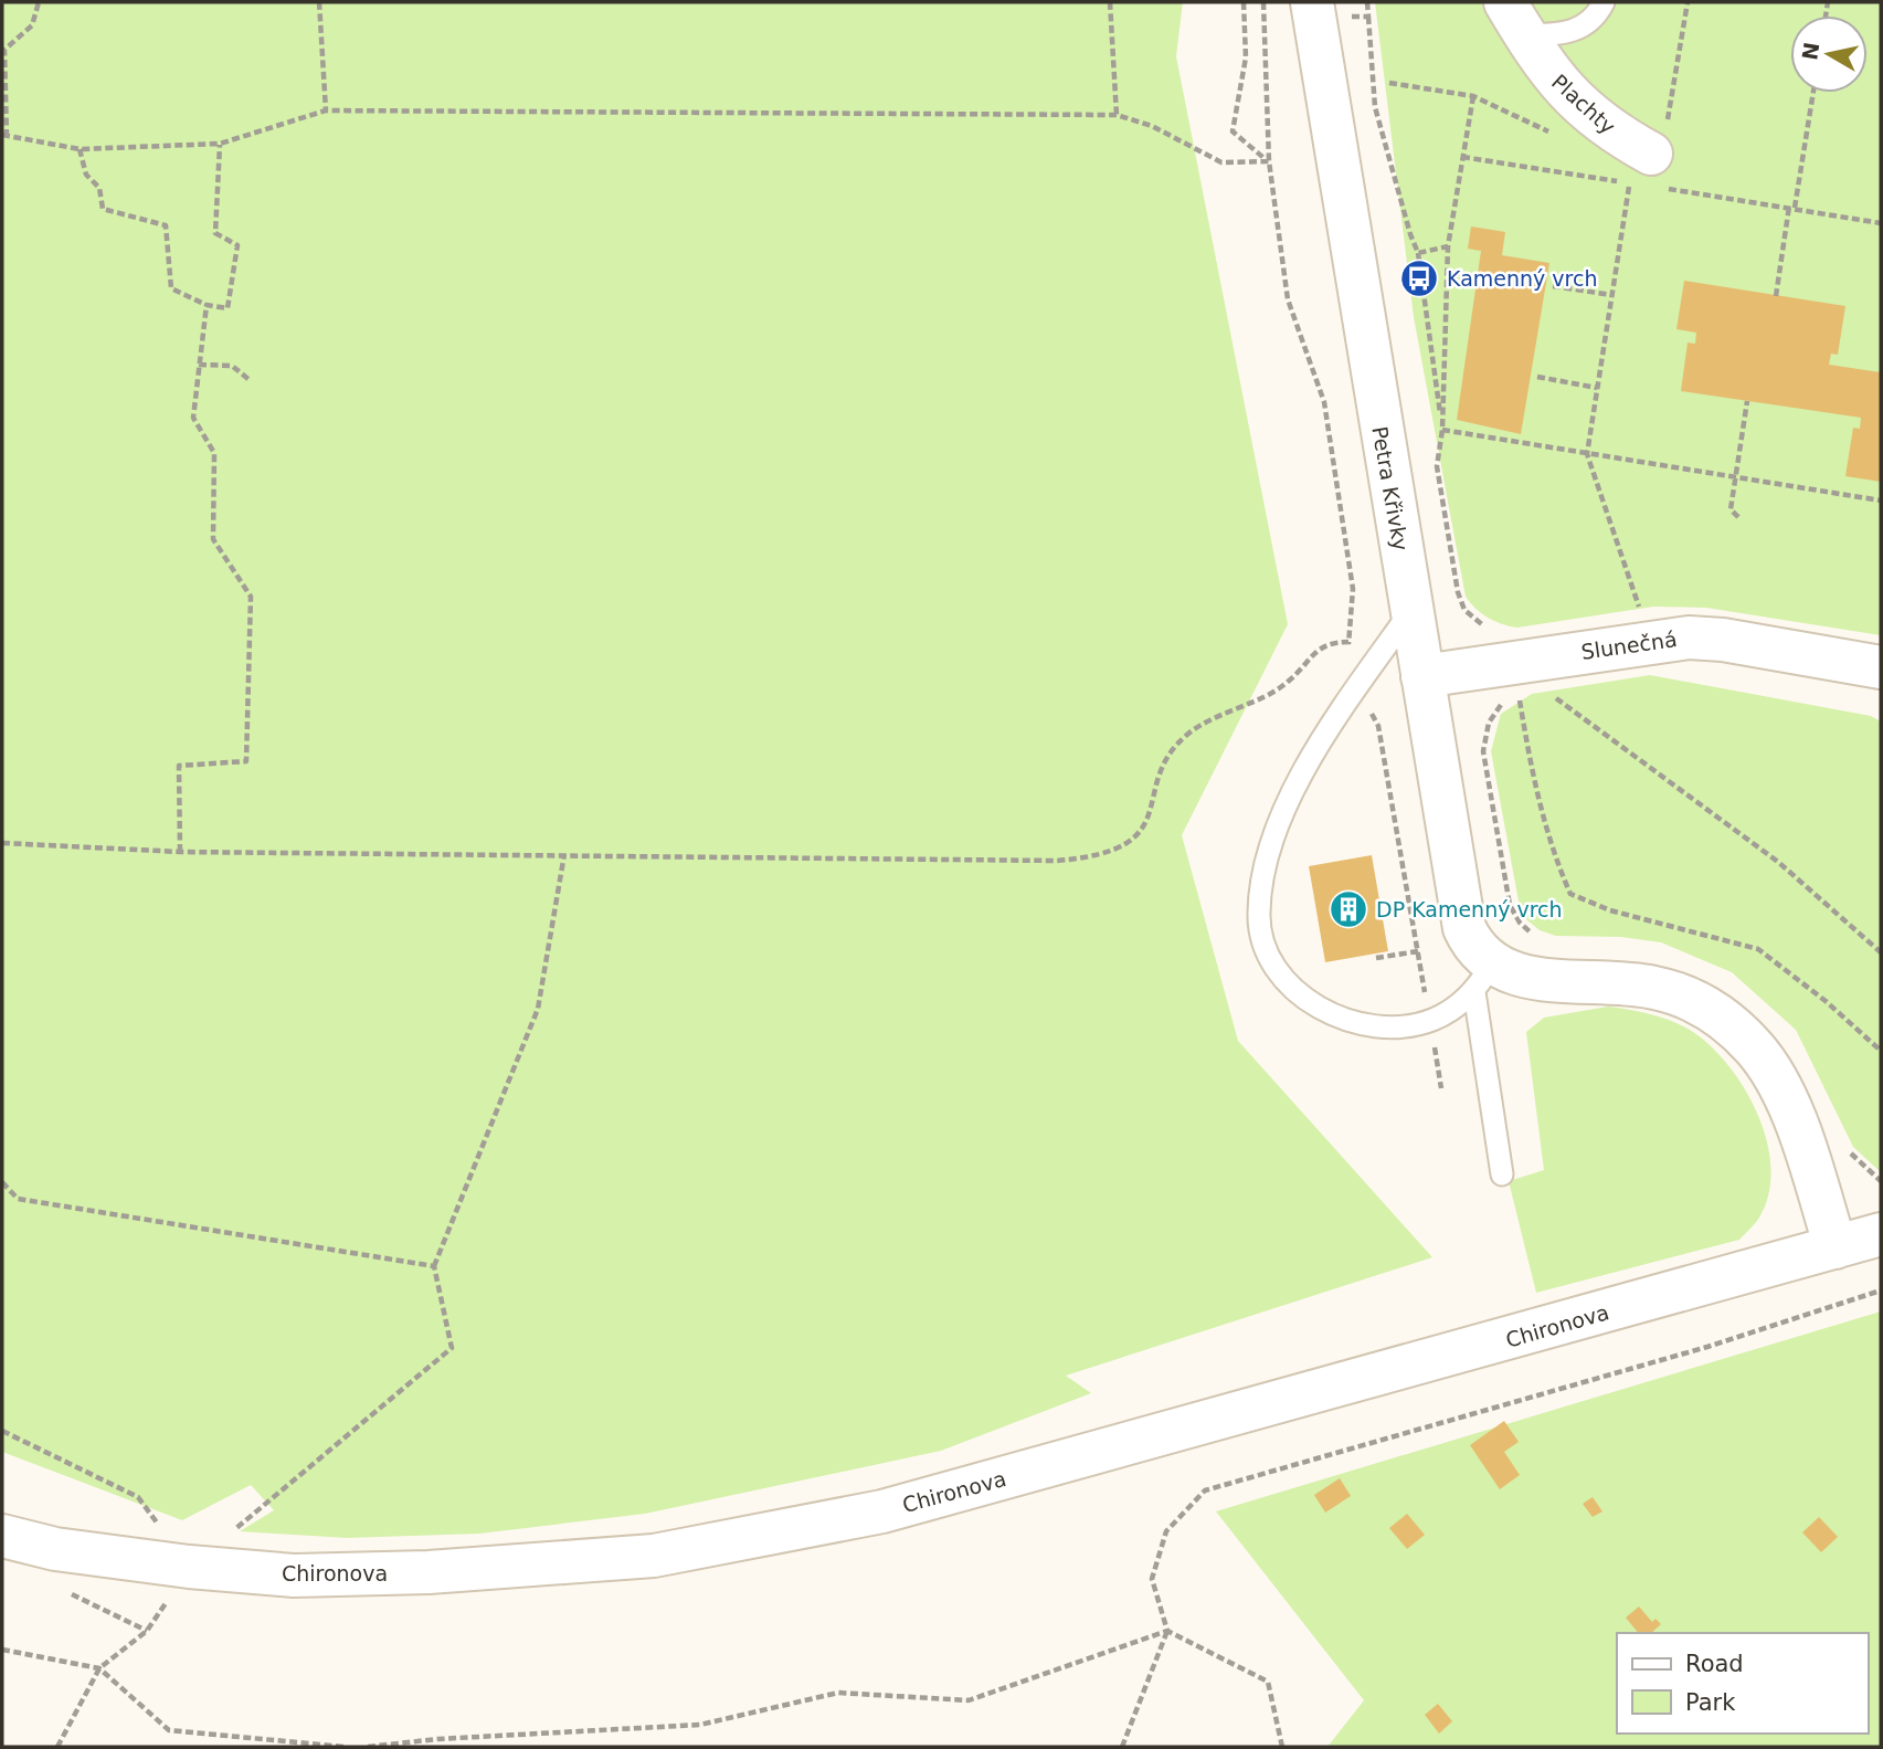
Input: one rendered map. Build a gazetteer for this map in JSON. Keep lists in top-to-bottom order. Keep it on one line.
{"streets":{"street":["Plachty","Petra Křivky","Slunečná","Chironova"]},"crossings":[["Petra Křivky","Slunečná"]],"places":{"bus stop":["Kamenný vrch"],"building":["DP Kamenný vrch"]},"legend":["Road","Park"],"north":"left"}
